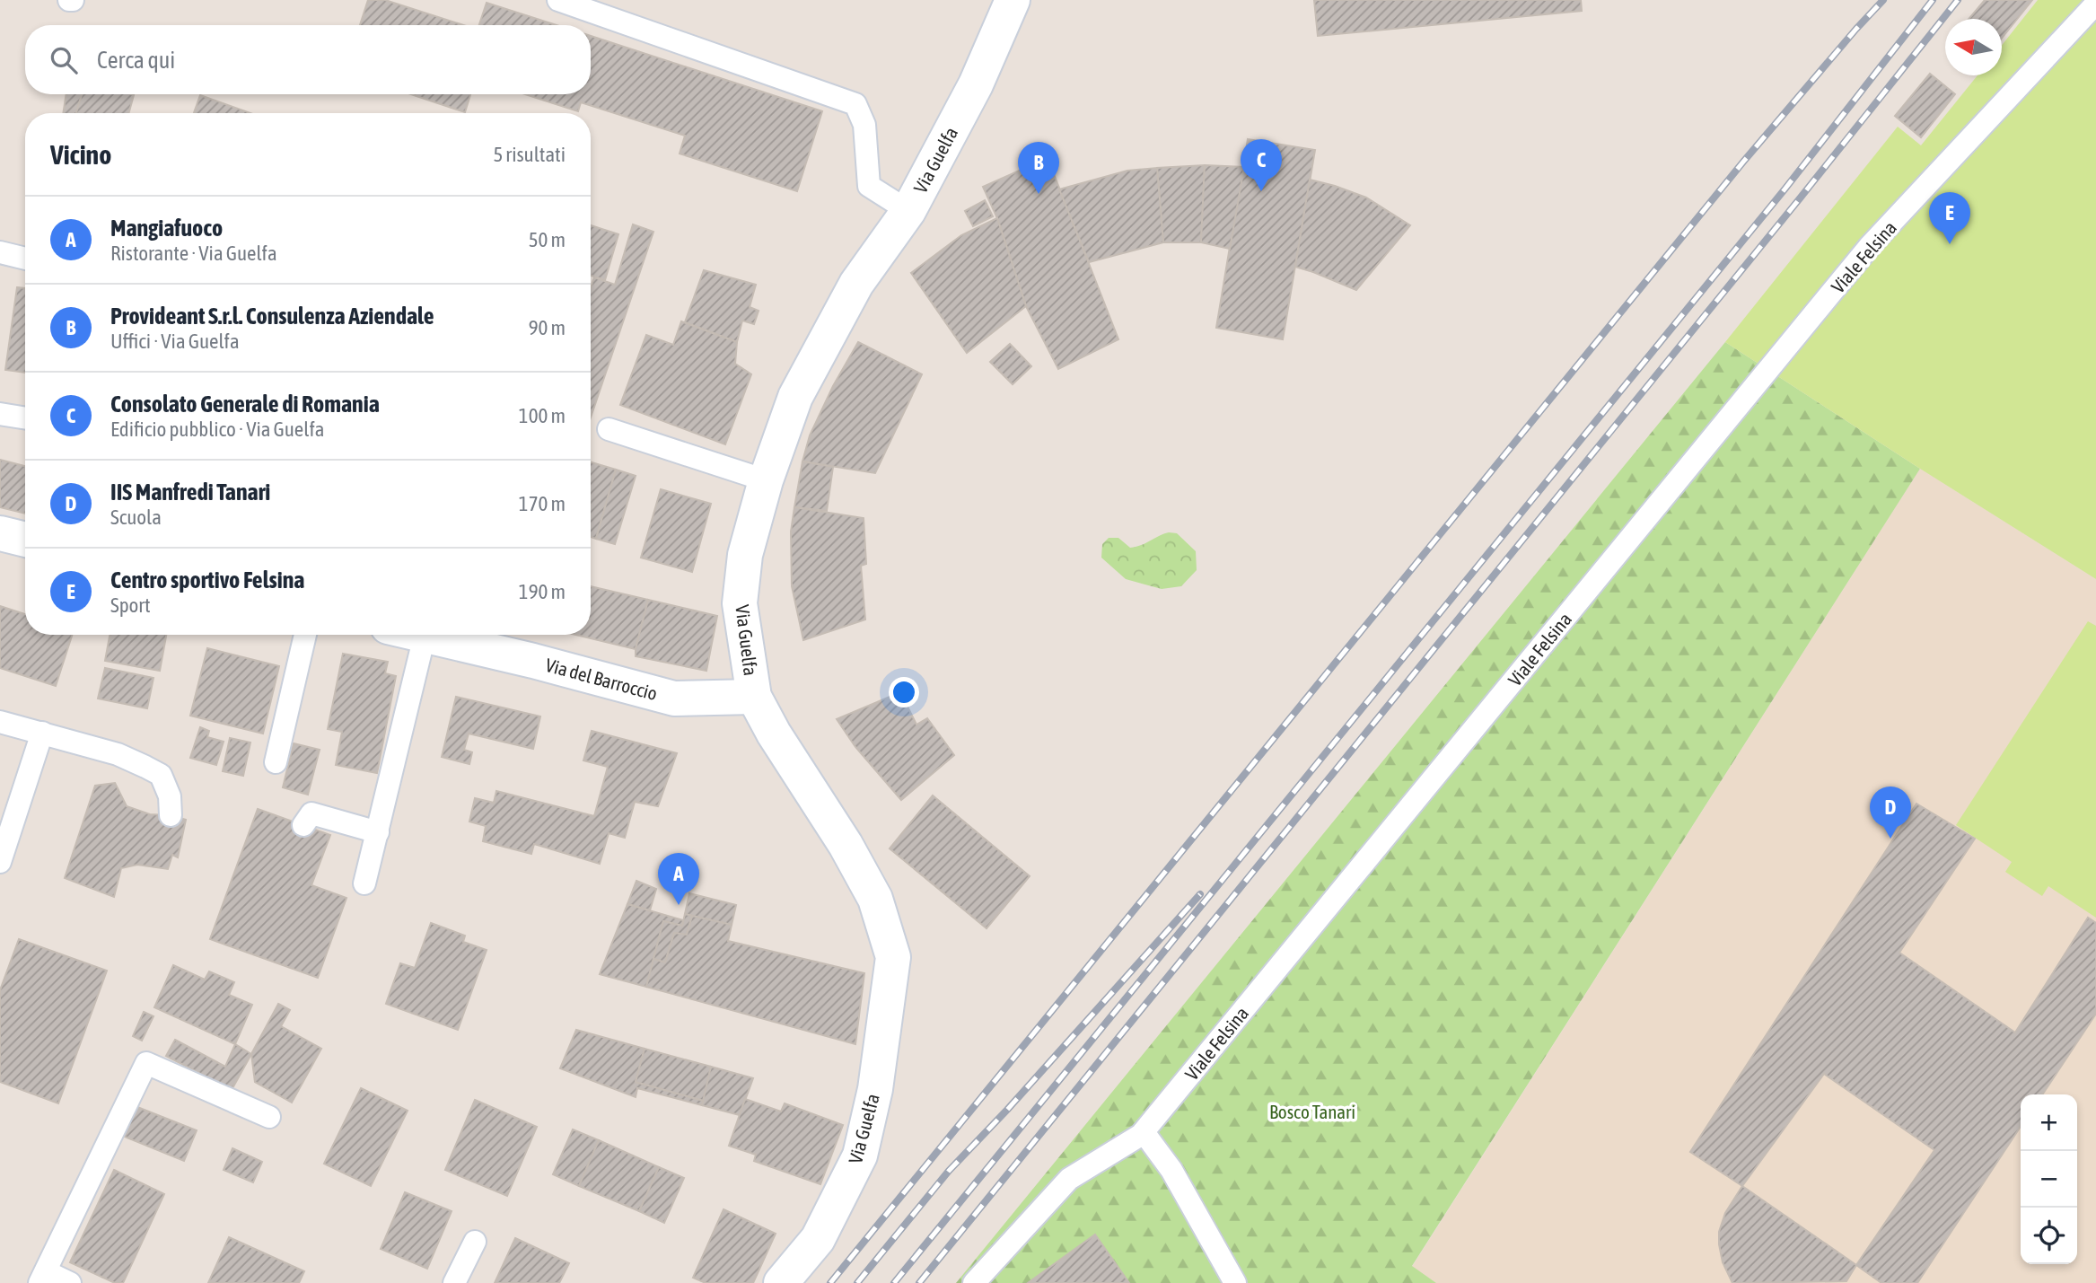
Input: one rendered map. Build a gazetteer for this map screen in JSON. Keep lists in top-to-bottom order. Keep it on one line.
{"streets":{"street":["Via Guelfa","Via del Barroccio"],"lane":["Viale Felsina"]},"crossings":[["Via Guelfa","Via del Barroccio"]],"parks":["Bosco Tanari"],"north":"left","page":{"search":"Cerca qui","heading":["Vicino","5 risultati"],"pins":["C","B","E","D","A"],"list":[{"mark":"A","name":"Mangiafuoco","note":"Ristorante · Via Guelfa","value":"50 m"},{"mark":"B","name":"Provideant S.r.l. Consulenza Aziendale","note":"Uffici · Via Guelfa","value":"90 m"},{"mark":"C","name":"Consolato Generale di Romania","note":"Edificio pubblico · Via Guelfa","value":"100 m"},{"mark":"D","name":"IIS Manfredi Tanari","note":"Scuola","value":"170 m"},{"mark":"E","name":"Centro sportivo Felsina","note":"Sport","value":"190 m"}],"map_buttons":["+","−"]}}
